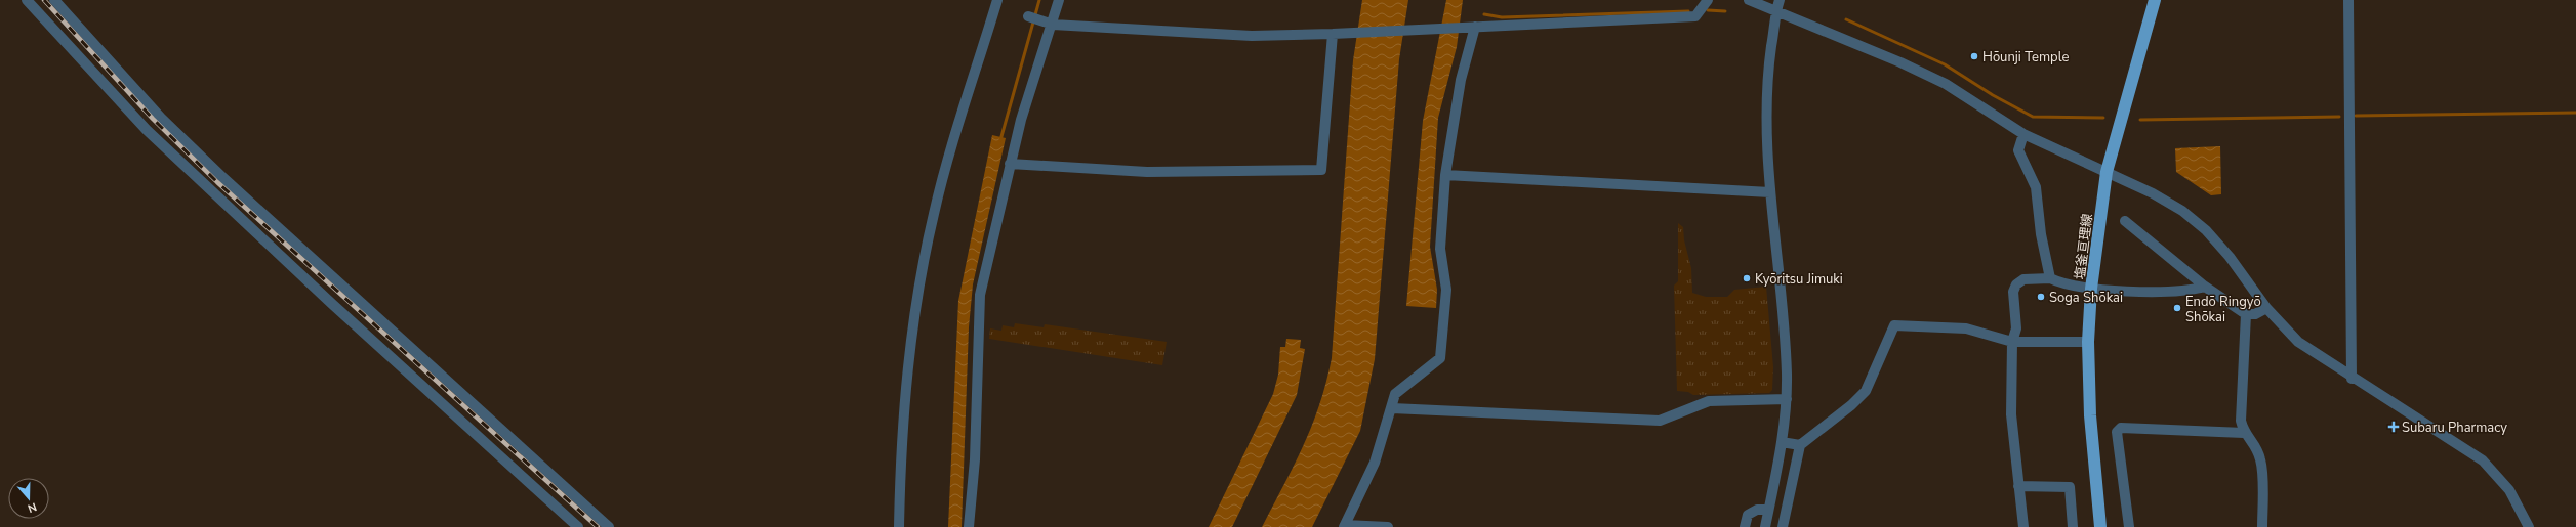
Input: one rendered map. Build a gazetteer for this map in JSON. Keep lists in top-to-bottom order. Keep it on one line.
{"streets":{"main road":["塩釜亘理線"]},"places":{"other":["Hōunji Temple","Kyōritsu Jimuki","Soga Shōkai","Endō Ringyō Shōkai"],"health":["Subaru Pharmacy"]},"north":"bottom"}
